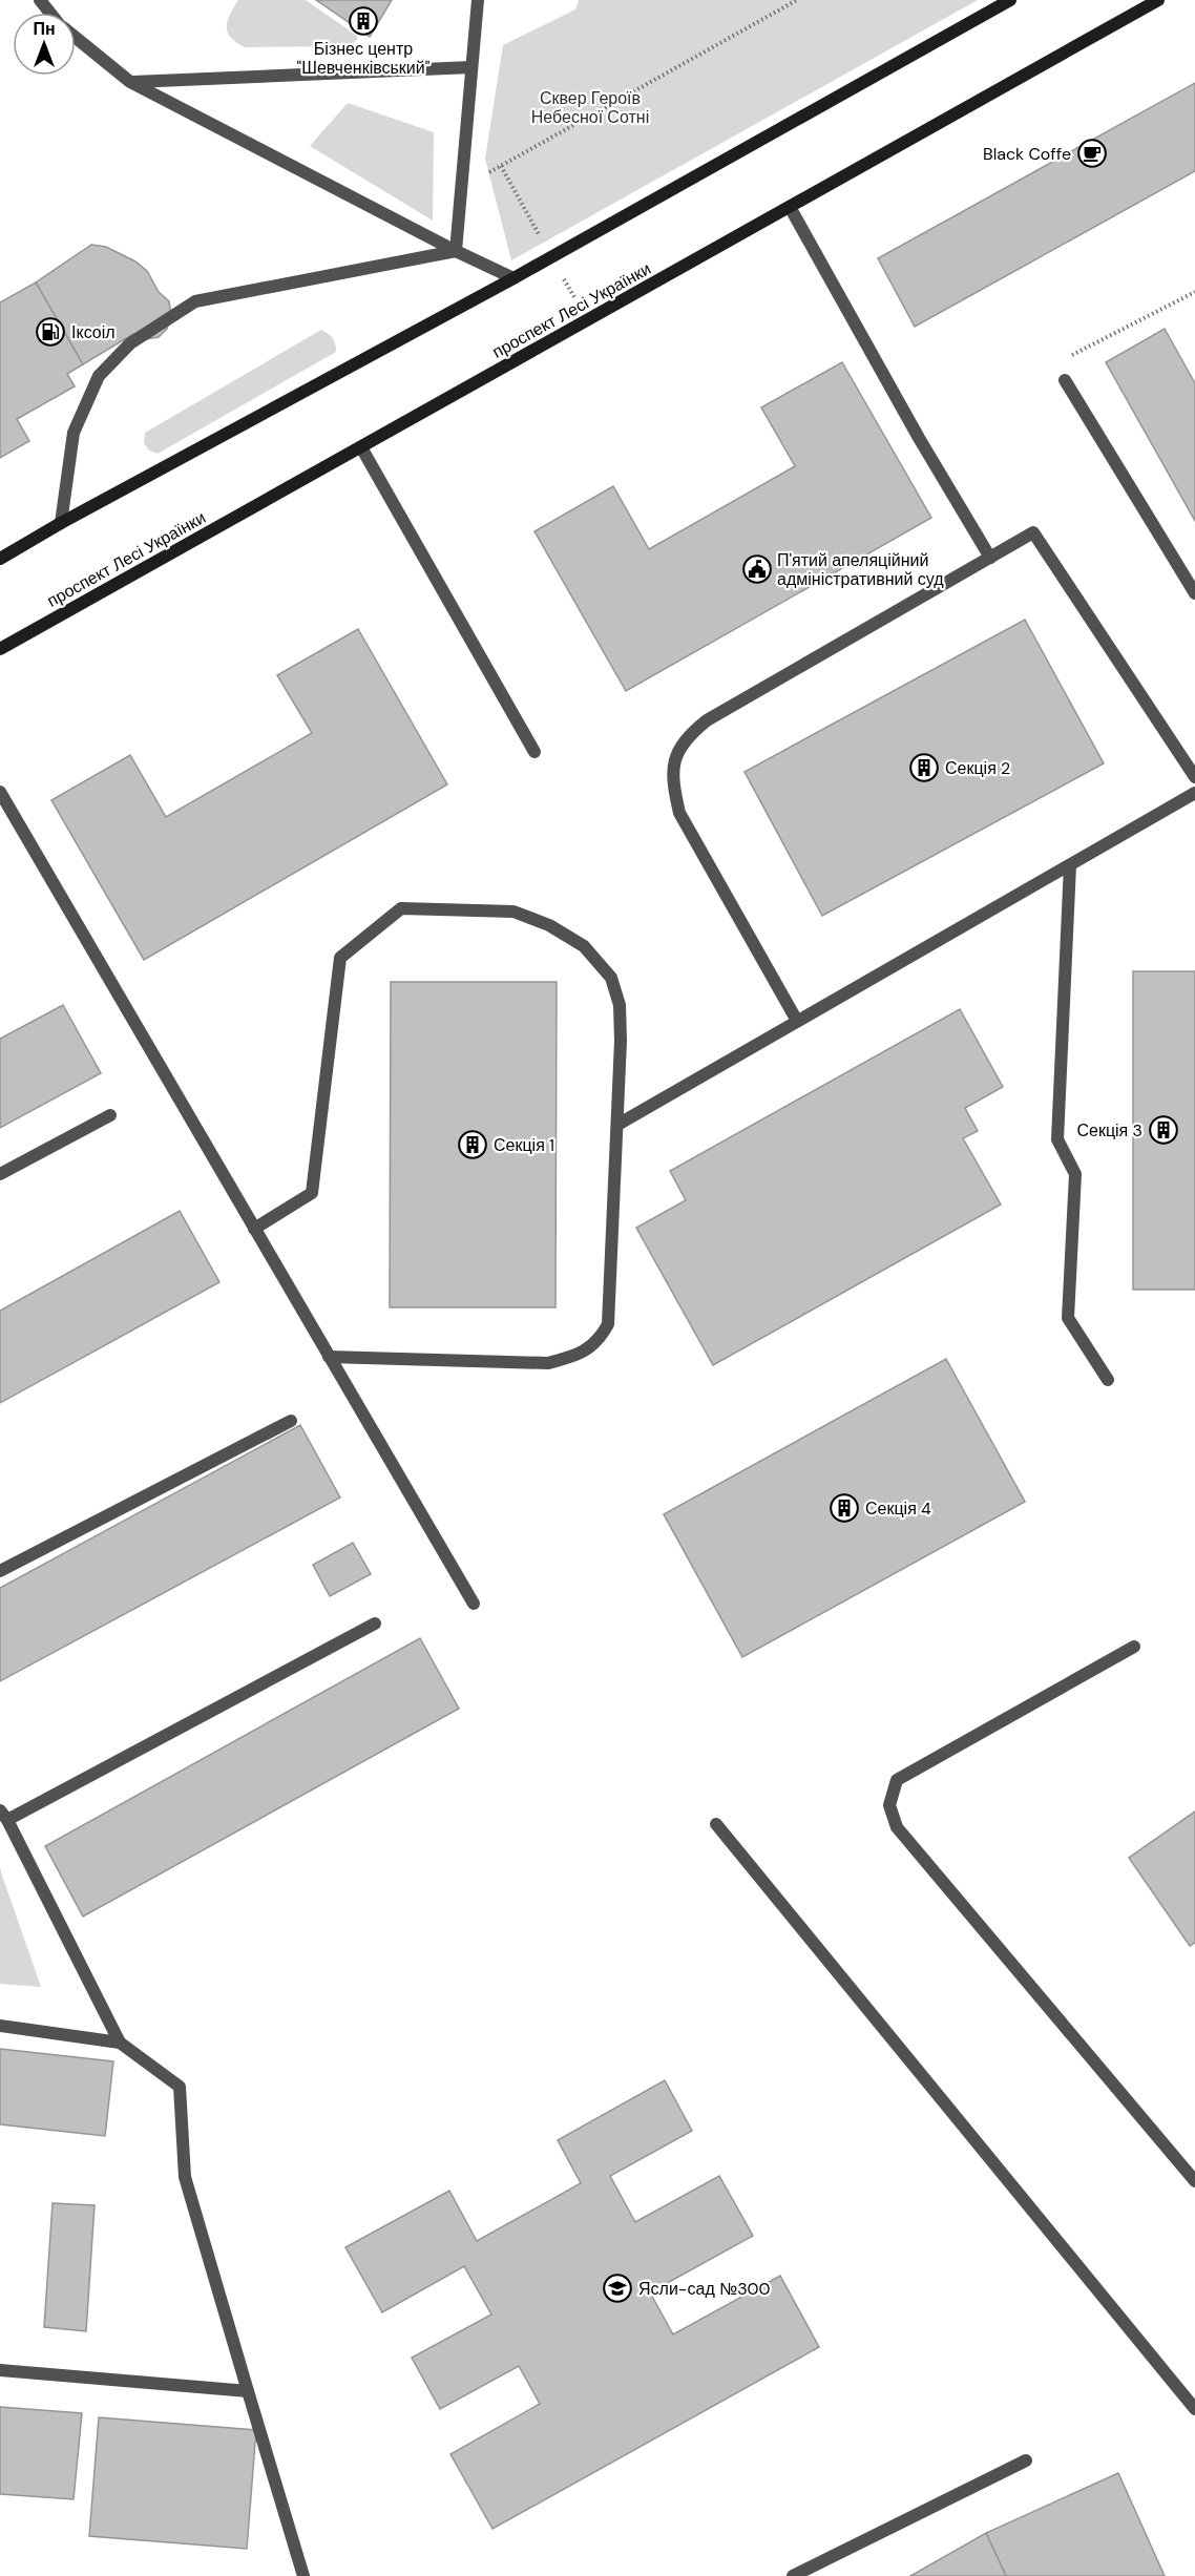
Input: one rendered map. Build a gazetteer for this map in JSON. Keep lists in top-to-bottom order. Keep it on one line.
{"streets":{"main road":["проспект Лесі Українки"]},"parks":["Сквер Героїв Небесної Сотні"],"places":{"building":["Бізнес центр \"Шевченківський\"","Секція 2","Секція 3","Секція 1","Секція 4"],"cafe":["Black Coffe"],"fuel station":["Іксоіл"],"public building":["П'ятий апеляційний адміністративний суд"],"school or university":["Ясли-сад №300"]},"north":"top"}
